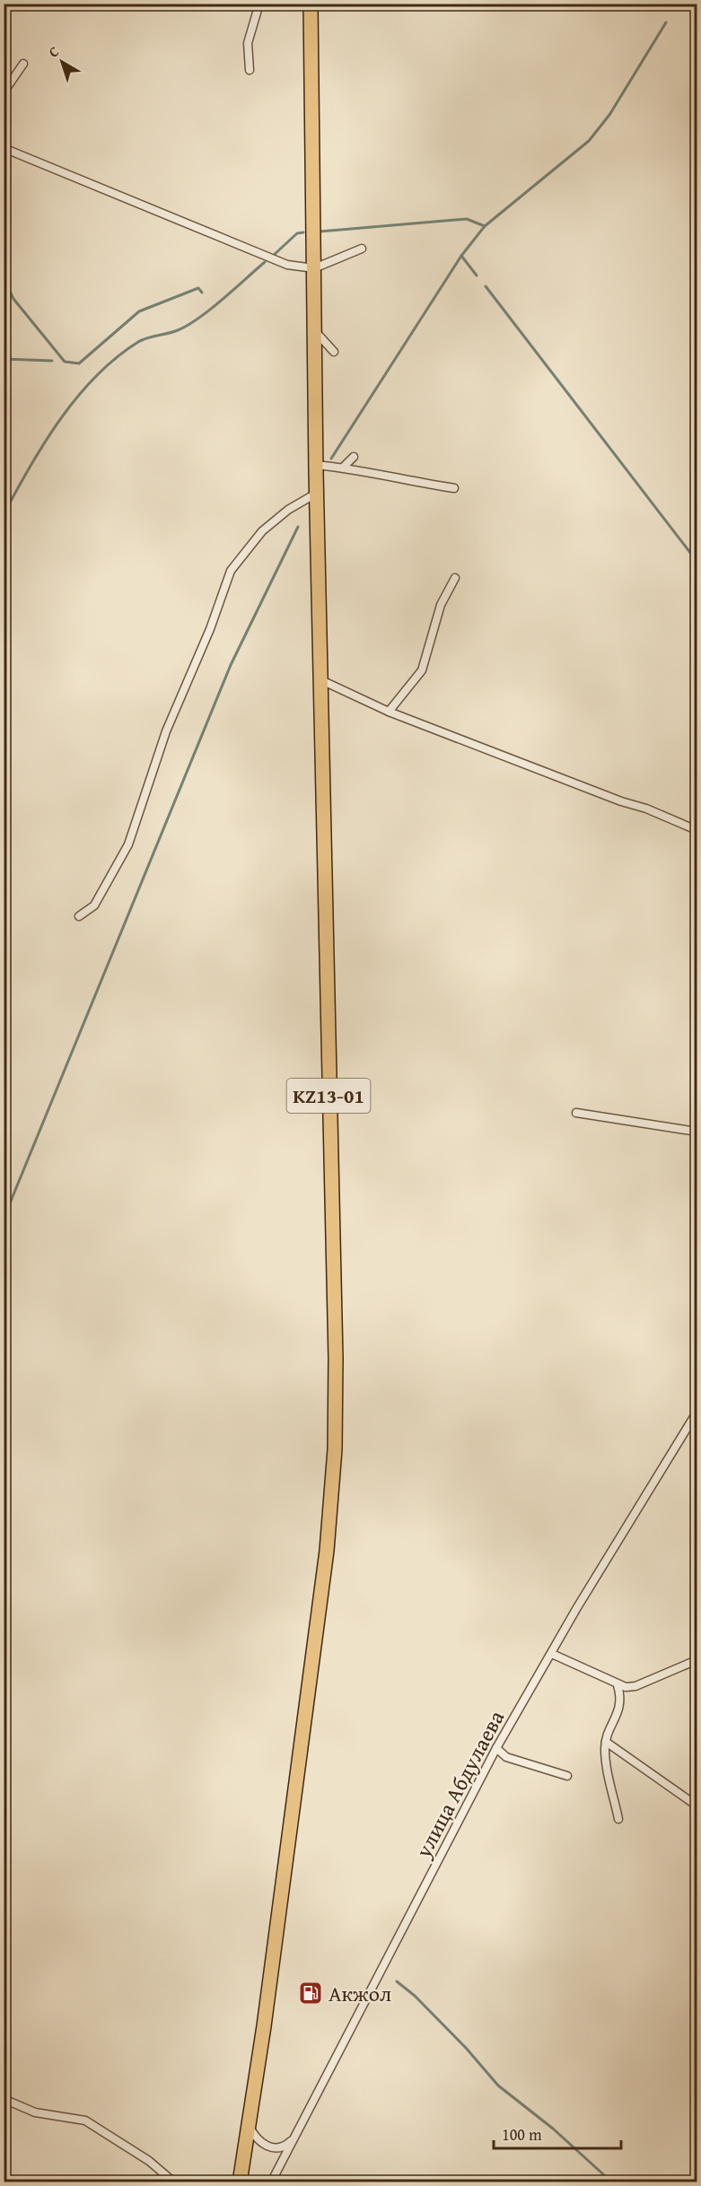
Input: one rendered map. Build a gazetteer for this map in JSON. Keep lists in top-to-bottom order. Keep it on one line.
{"streets":{"highway":["KZ13-01"],"street":["улица Абдулаева"]},"places":{"fuel station":["Акжол"]},"scale_bar":"100 m","north":"top left"}
